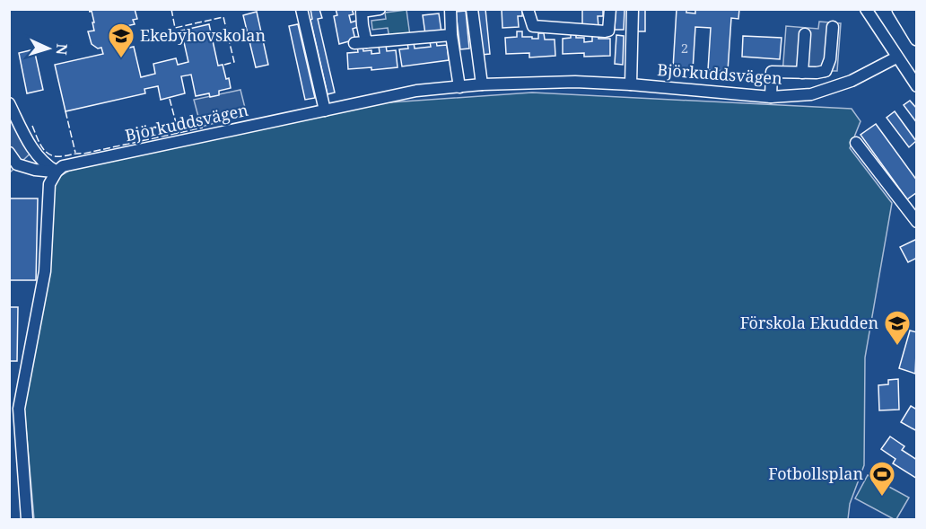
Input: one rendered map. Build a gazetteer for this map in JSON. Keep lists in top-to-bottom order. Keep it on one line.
{"streets":{"street":["Björkuddsvägen"]},"places":{"school or university":["Ekebyhovskolan","Förskola Ekudden"],"sports":["Fotbollsplan"]},"house_numbers":["2"],"north":"right"}
